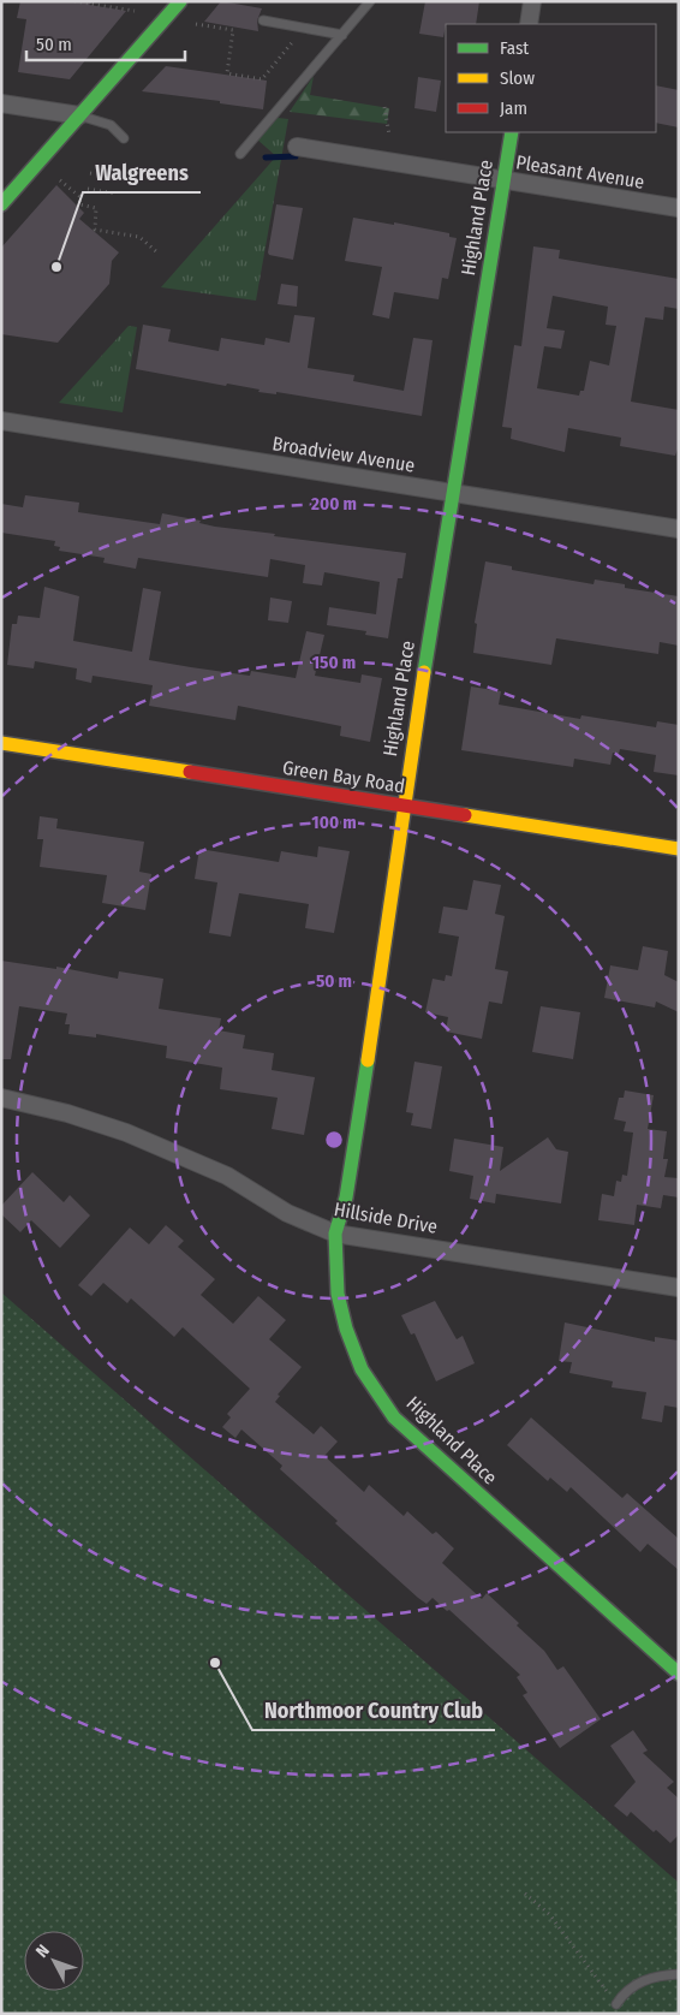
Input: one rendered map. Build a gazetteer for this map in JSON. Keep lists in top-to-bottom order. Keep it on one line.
{"streets":{"street":["Pleasant Avenue","Highland Place","Broadview Avenue","Green Bay Road","Hillside Drive"]},"crossings":[["Pleasant Avenue","Highland Place"],["Highland Place","Broadview Avenue"],["Highland Place","Green Bay Road"],["Highland Place","Hillside Drive"]],"places":["Walgreens","Northmoor Country Club"],"legend":["Fast","Slow","Jam"],"scale_bar":"50 m","north":"top left","rings":["200 m","150 m","100 m","50 m"]}
